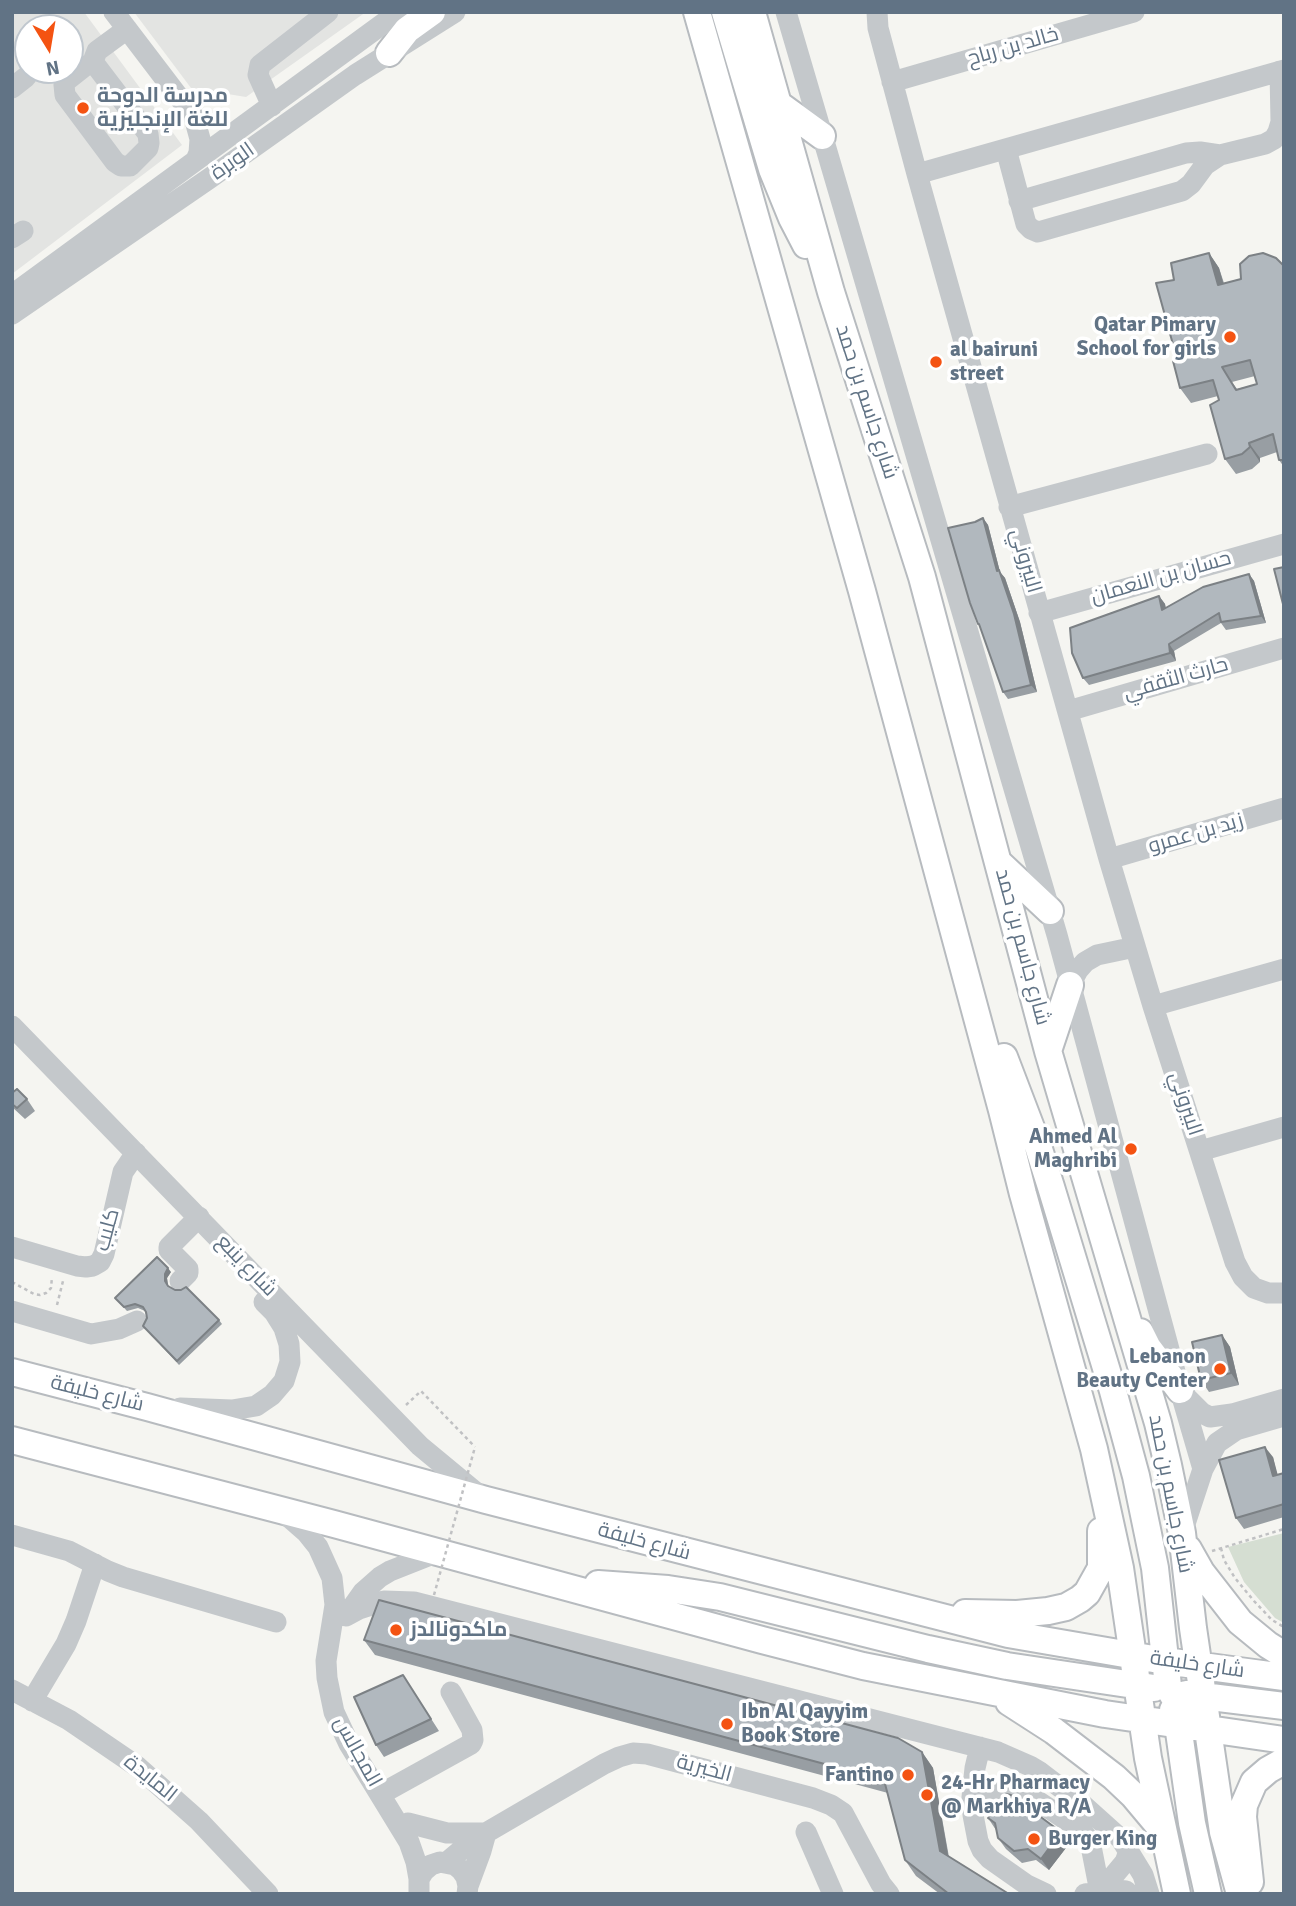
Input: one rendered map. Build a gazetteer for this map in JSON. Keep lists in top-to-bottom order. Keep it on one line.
{"streets":{"main road":["شارع جاسم بن حمد","شارع خليفة"],"street":["خالد بن رباح","الوبرة","البيروني","حسان بن النعمان","حارث الثقفي","زيد بن عمرو","كليب","شارع ينبع","المجالس","الخيرية","المايدة"]},"crossings":[["خالد بن رباح","البيروني"],["شارع جاسم بن حمد","شارع خليفة"],["البيروني","حسان بن النعمان"],["البيروني","حارث الثقفي"],["البيروني","زيد بن عمرو"],["كليب","شارع ينبع"],["شارع ينبع","شارع خليفة"],["المجالس","الخيرية"]],"places":["مدرسة الدوحة للغة الإنجليزية","Qatar Pimary School for girls","al bairuni street","Ahmed Al Maghribi","Lebanon Beauty Center","ماكدونالدز","Ibn Al Qayyim Book Store","Fantino","24-Hr Pharmacy @ Markhiya R/A","Burger King"],"north":"bottom"}
